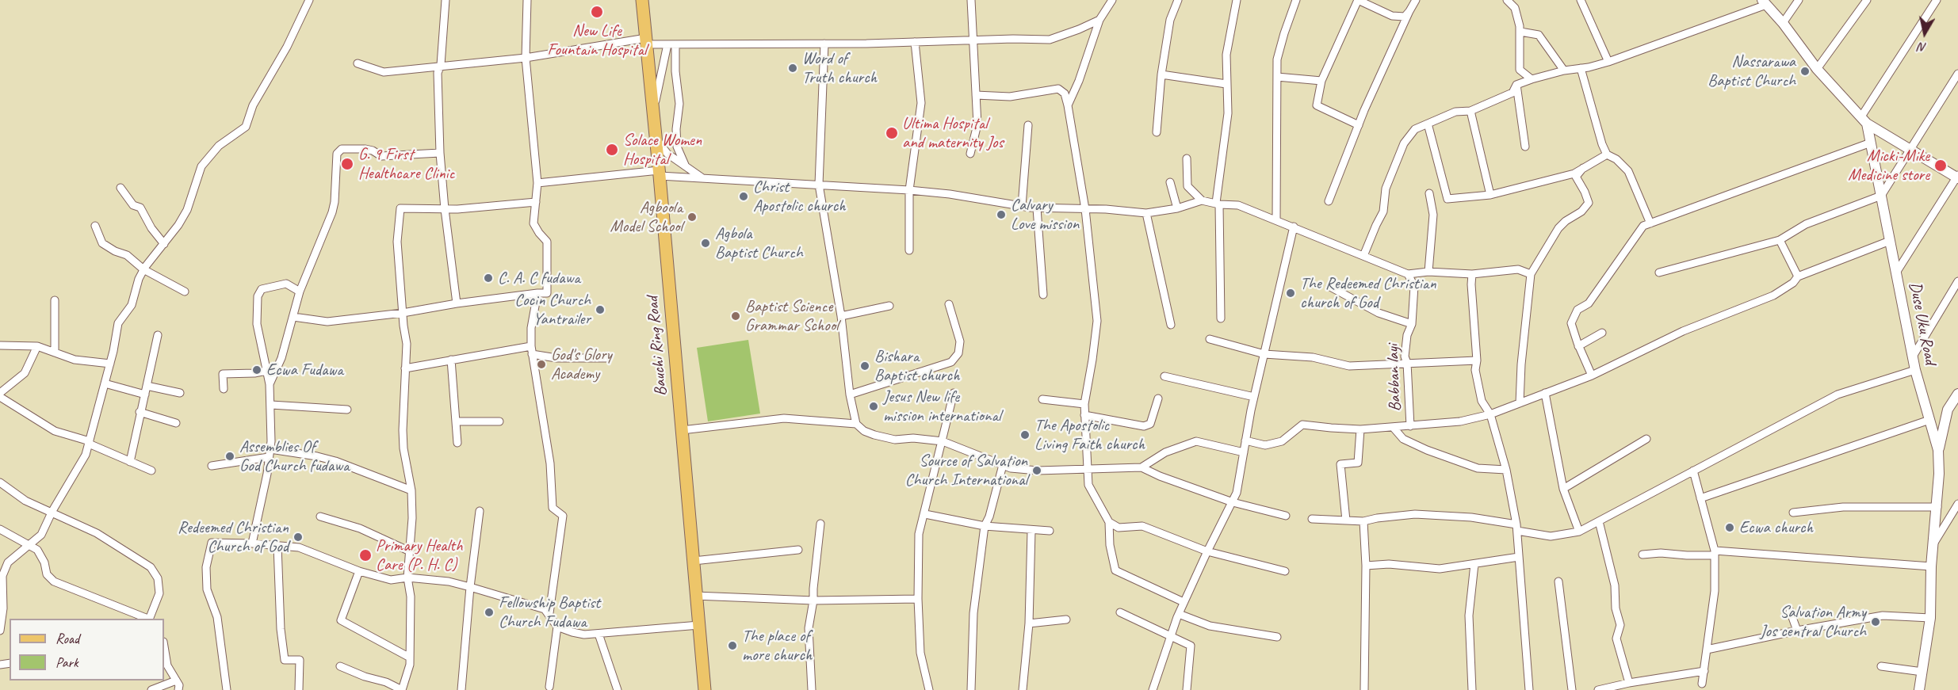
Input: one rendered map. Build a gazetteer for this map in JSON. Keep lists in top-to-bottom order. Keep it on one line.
{"streets":{"main road":["Bauchi Ring Road"],"street":["Duse Uku Road","Babban layi"]},"places":["New Life Fountain Hospital","Word of Truth church","Nassarawa Baptist Church","Ultima Hospital and maternity Jos","Solace Women Hospital","G. 9 First Healthcare Clinic","Micki-Mike Medicine store","Christ Apostolic church","Calvary Love mission","Agboola Model School","Agbola Baptist Church","C. A. C fudawa","The Redeemed Christian church of God","Cocin Church Yantrailer","Baptist Science Grammar School","God's Glory Academy","Bishara Baptist church","Ecwa Fudawa","Jesus New life mission international","The Apostolic Living Faith church","Assemblies Of God Church fudawa","Source of Salvation Church International","Ecwa church","Redeemed Christian Church of God","Primary Health Care (P. H. C)","Fellowship Baptist Church Fudawa","Salvation Army Jos central Church","The place of more church"],"legend":["Road","Park"],"north":"bottom"}
